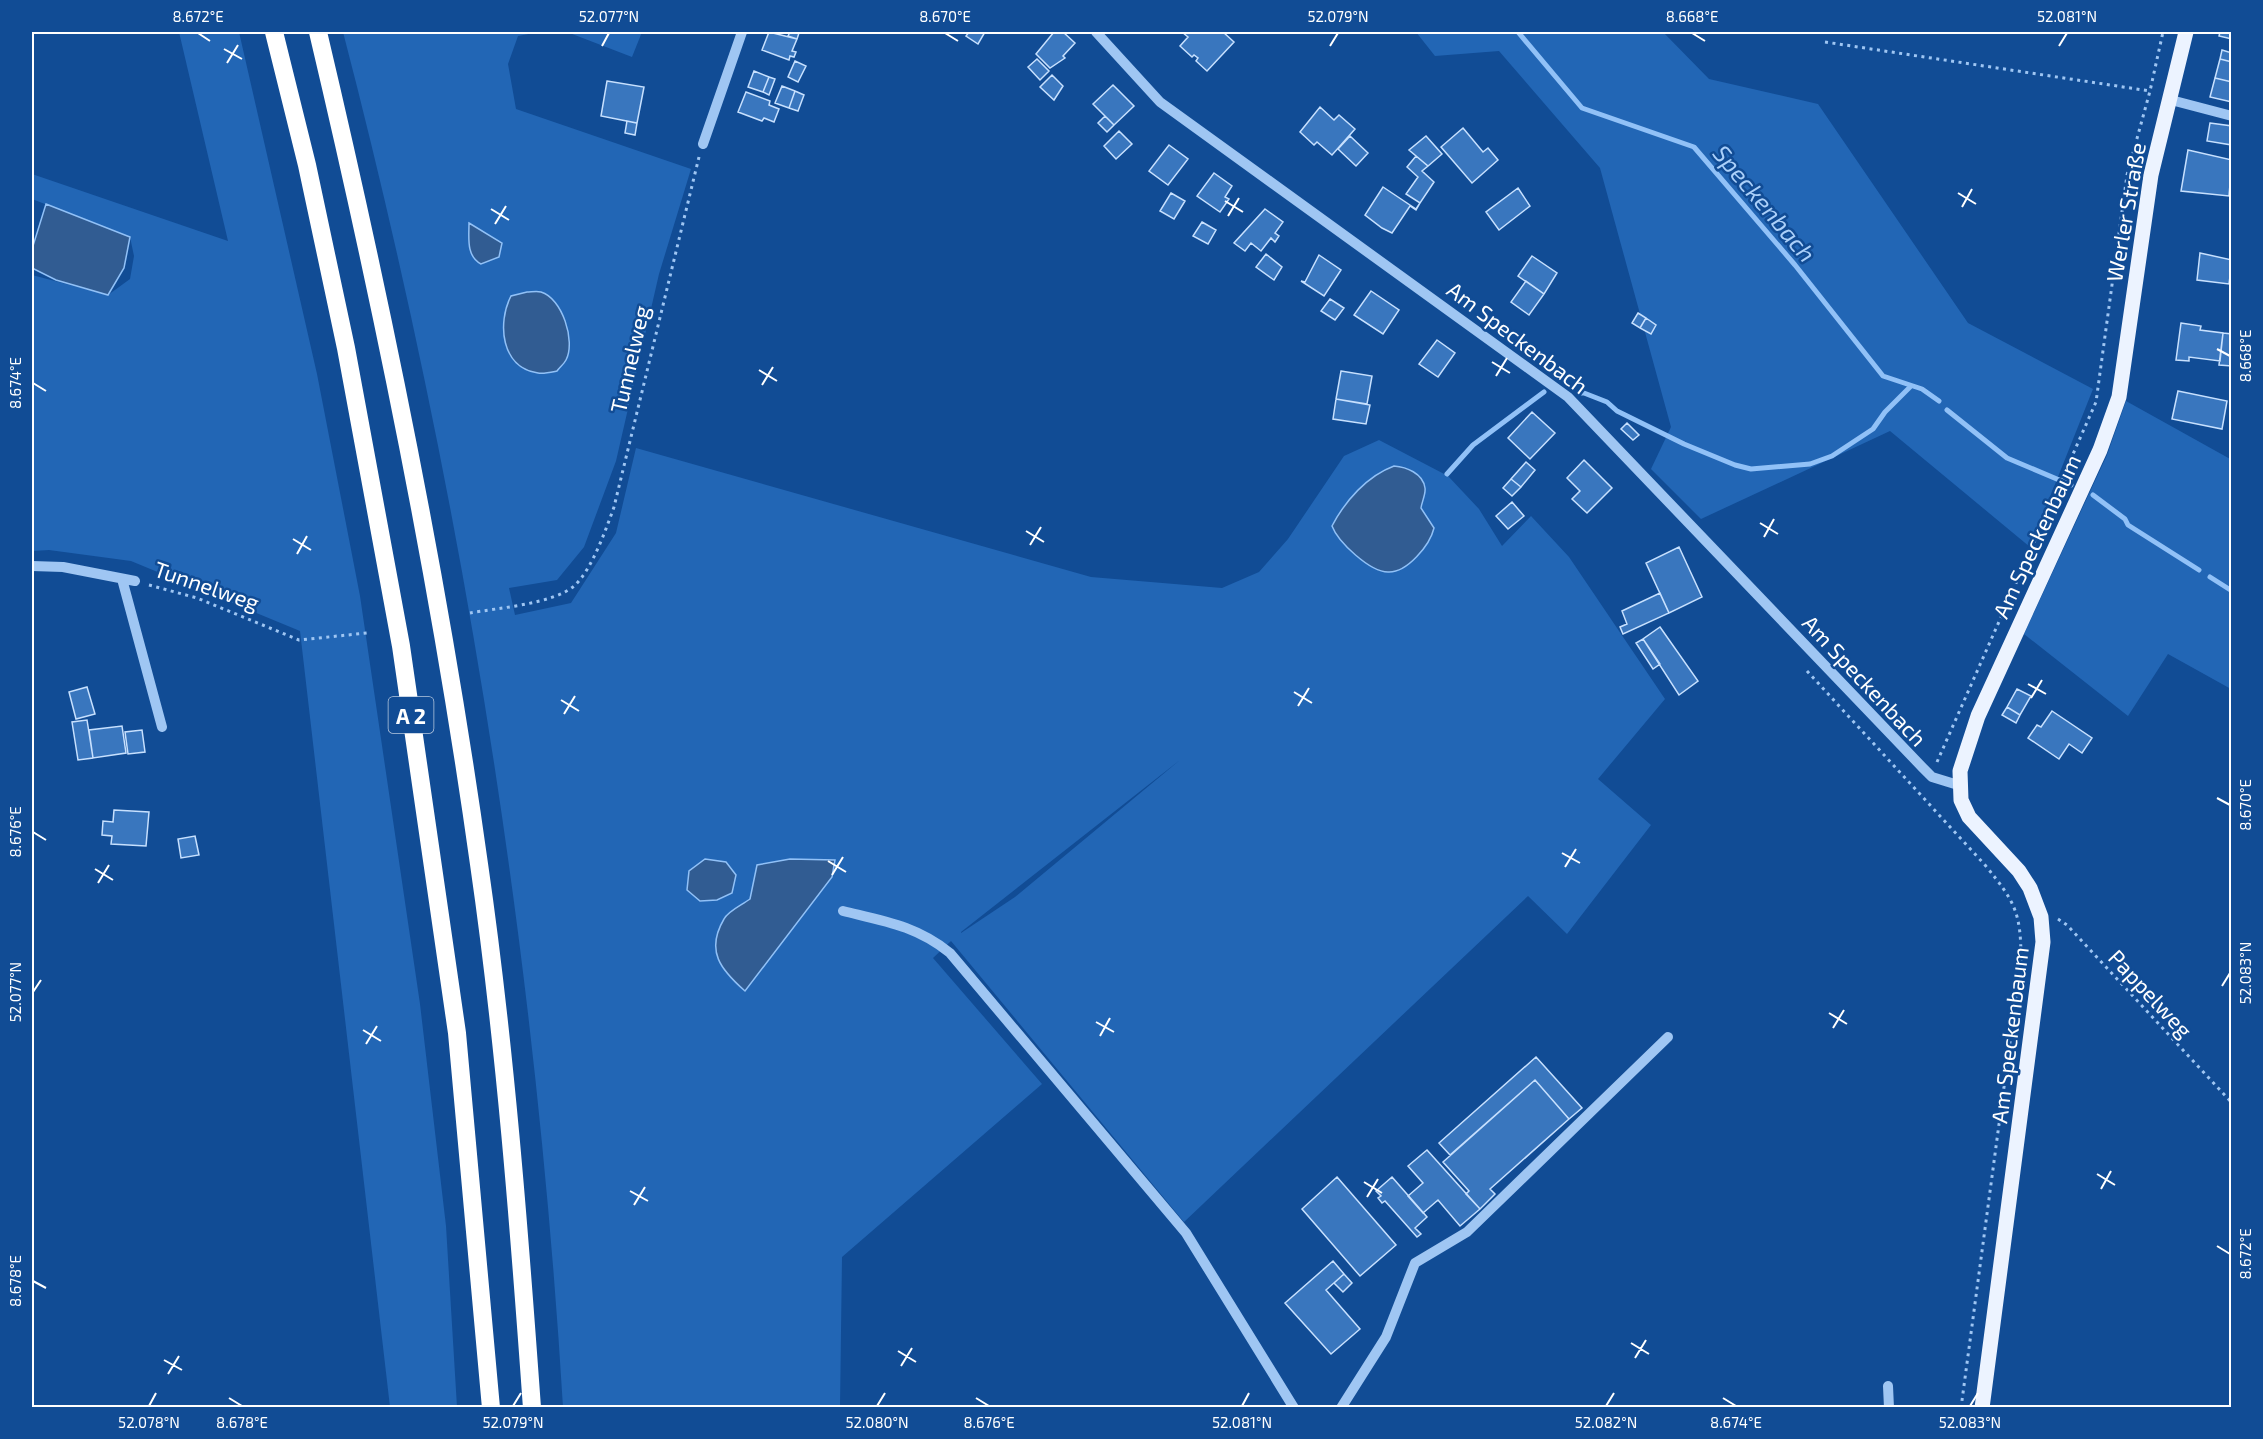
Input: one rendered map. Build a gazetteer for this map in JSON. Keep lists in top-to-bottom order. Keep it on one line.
{"streets":{"highway":["A 2"],"main road":["Werler Straße","Am Speckenbaum"],"street":["Am Speckenbach","Tunnelweg"],"path":["Pappelweg"]},"crossings":[["Werler Straße","Am Speckenbaum"],["Am Speckenbach","Am Speckenbaum"],["Am Speckenbaum","Pappelweg"]],"water":["Speckenbach"],"coordinates":["8.672°E","52.077°N","8.670°E","52.079°N","8.668°E","52.081°N","8.674°E","8.676°E","52.083°N","8.678°E","52.078°N","52.080°N","52.082°N"]}
